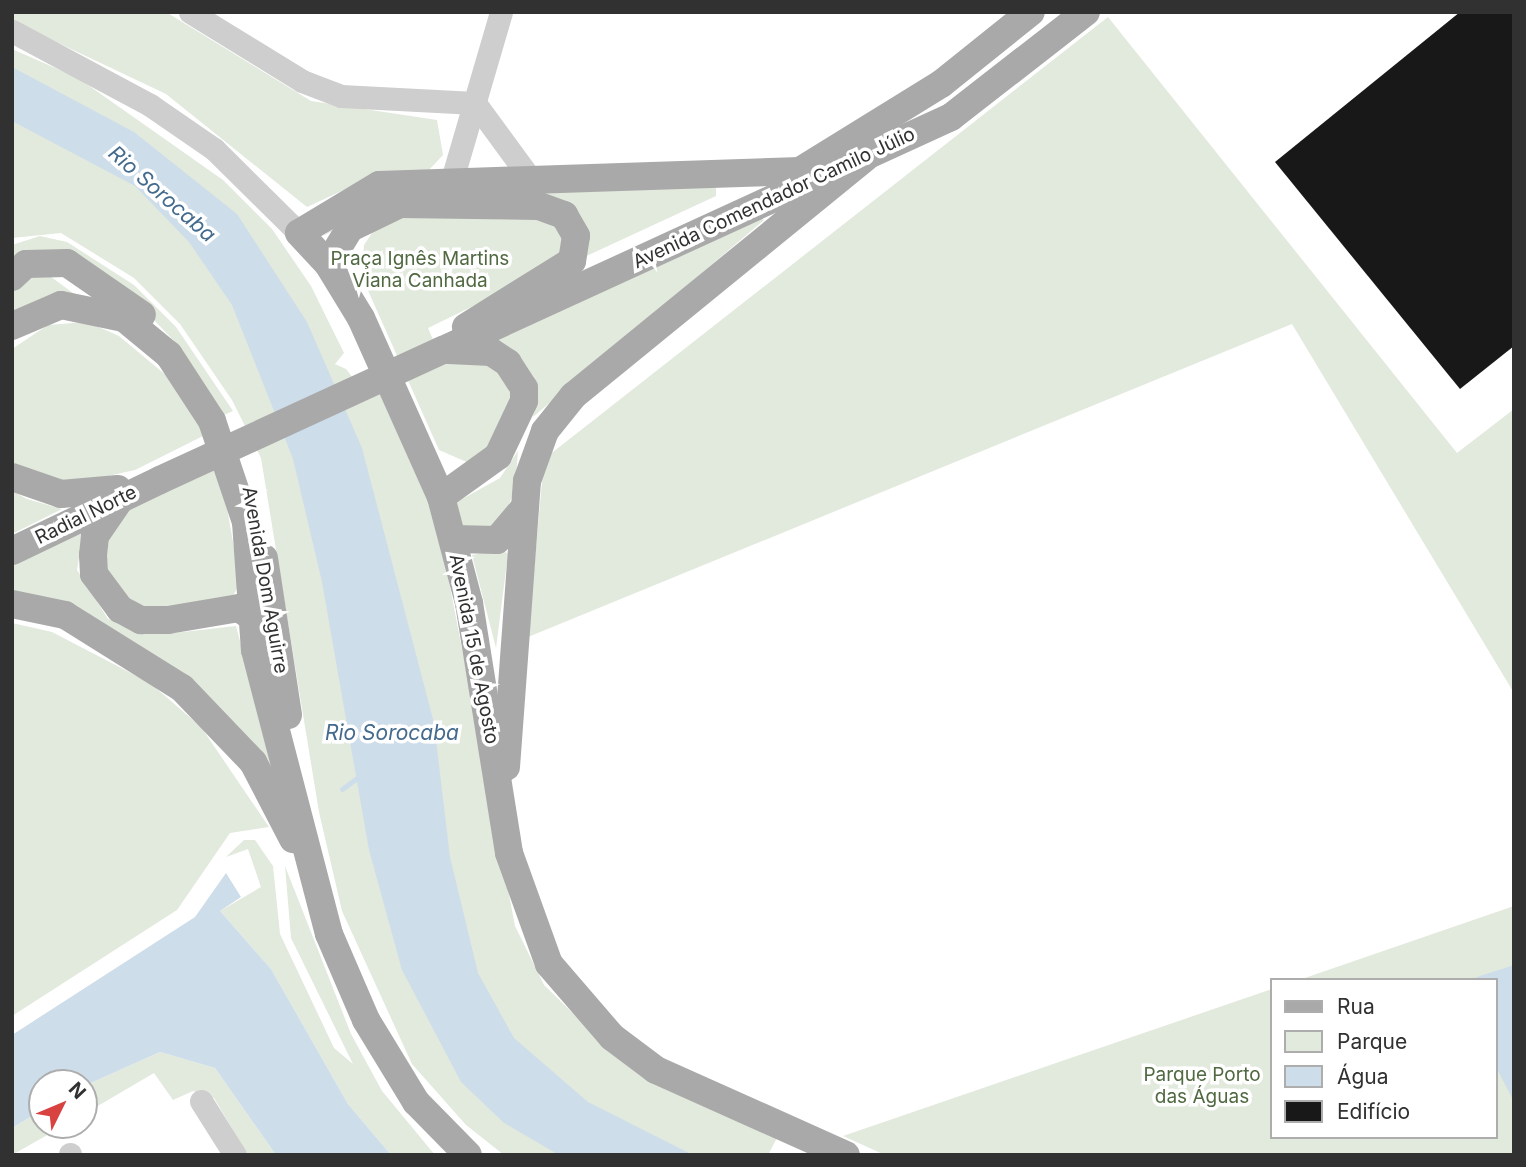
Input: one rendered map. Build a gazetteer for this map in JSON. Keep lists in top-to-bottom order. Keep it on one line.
{"streets":{"main road":["Avenida Comendador Camilo Júlio","Radial Norte","Avenida Dom Aguirre","Avenida 15 de Agosto"]},"crossings":[["Avenida Comendador Camilo Júlio","Radial Norte"],["Avenida Comendador Camilo Júlio","Avenida 15 de Agosto"]],"water":["Rio Sorocaba"],"parks":["Praça Ignês Martins Viana Canhada","Parque Porto das Águas"],"legend":["Rua","Parque","Água","Edifício"],"north":"top right"}
